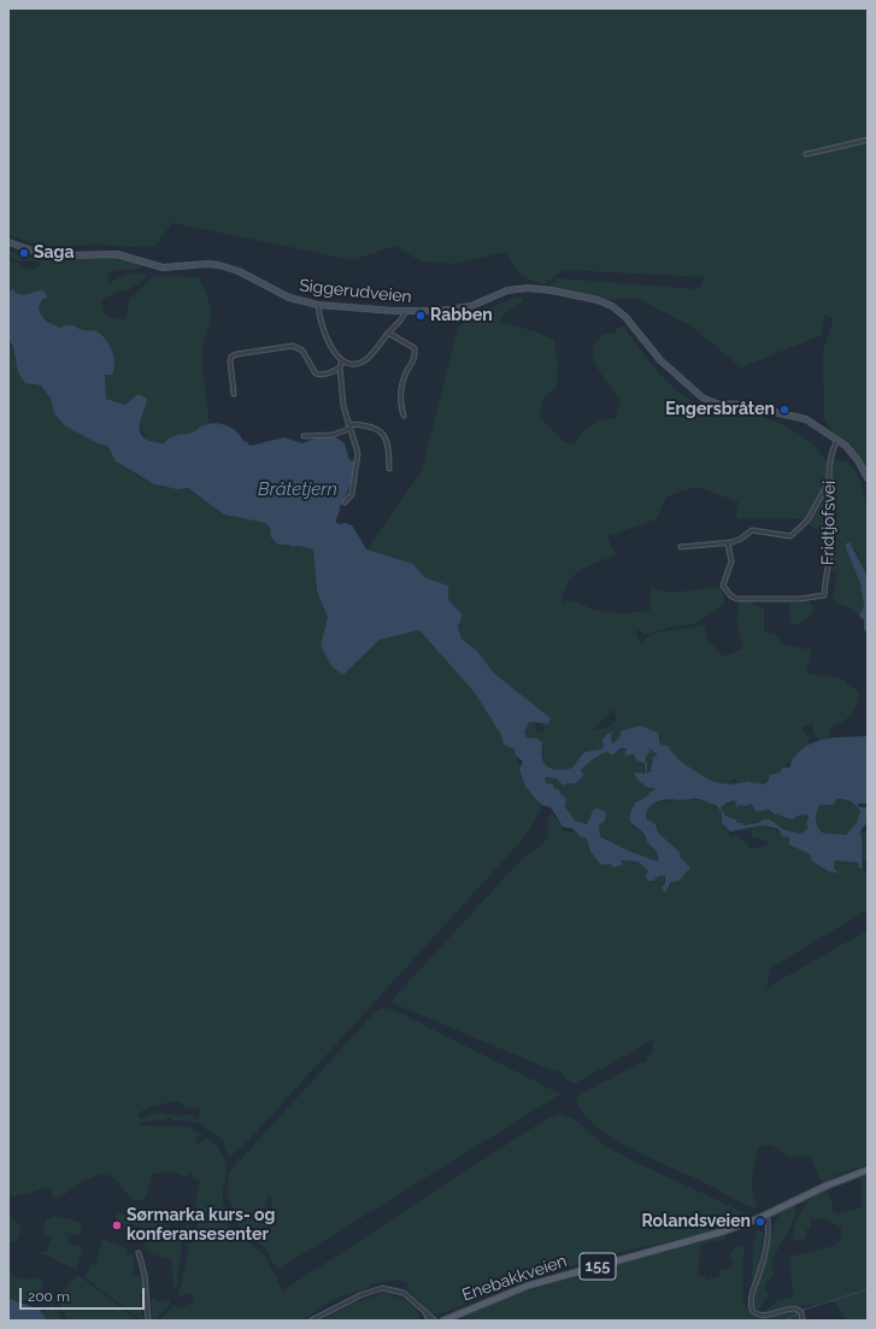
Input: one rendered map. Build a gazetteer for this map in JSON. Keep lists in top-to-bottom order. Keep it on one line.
{"streets":{"main road":["Siggerudveien","155","Enebakkveien"],"street":["Fridtjofsvei"]},"crossings":[["Siggerudveien","Fridtjofsvei"]],"water":["Bråtetjern"],"places":["Saga","Rabben","Engersbråten","Rolandsveien","Sørmarka kurs- og konferansesenter"],"scale_bar":"200 m"}
